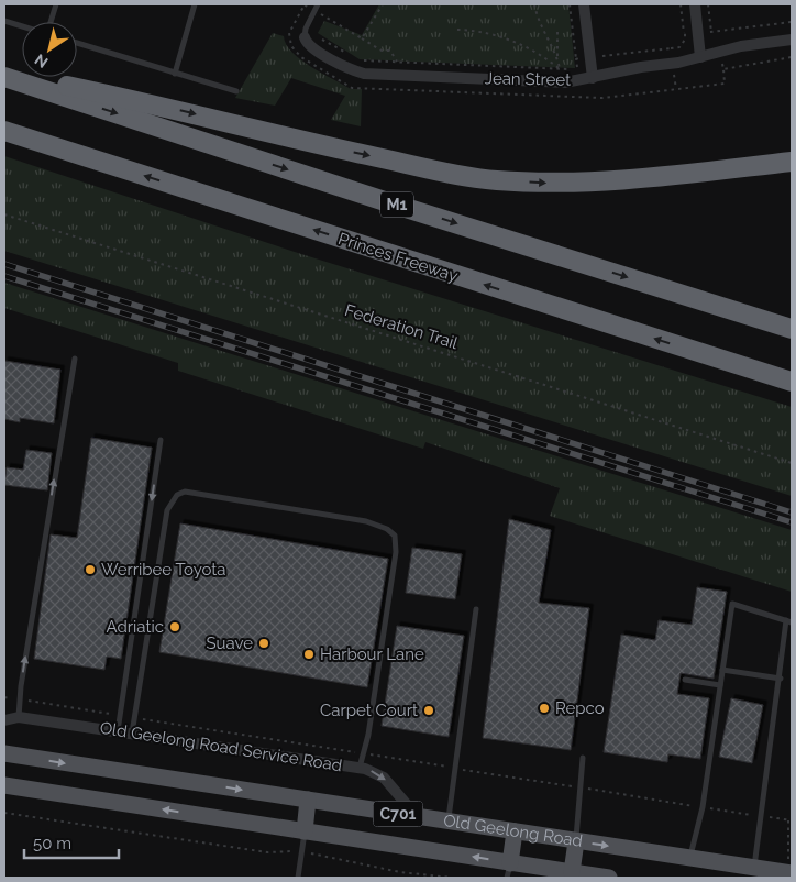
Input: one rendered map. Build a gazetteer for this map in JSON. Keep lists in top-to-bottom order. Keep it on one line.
{"streets":{"highway":["M1","Princes Freeway"],"main road":["C701","Old Geelong Road"],"street":["Jean Street","Old Geelong Road Service Road"],"path":["Federation Trail"]},"crossings":[["Old Geelong Road Service Road","Old Geelong Road"]],"places":["Werribee Toyota","Adriatic","Suave","Harbour Lane","Repco","Carpet Court"],"scale_bar":"50 m","north":"bottom left"}
